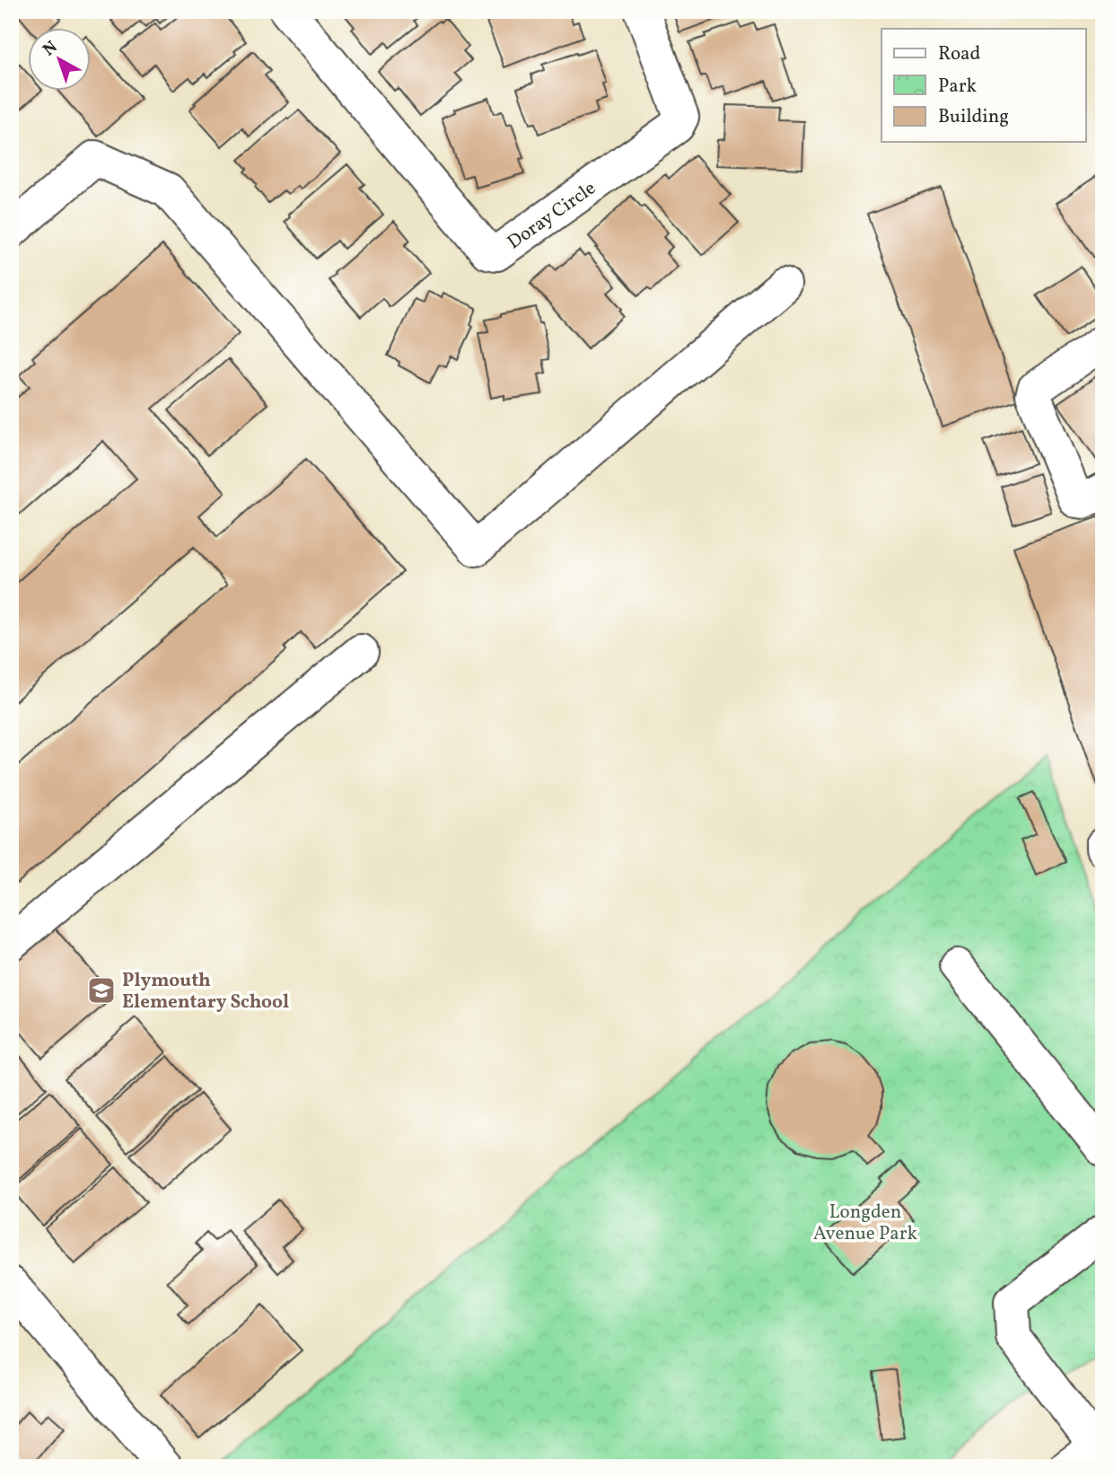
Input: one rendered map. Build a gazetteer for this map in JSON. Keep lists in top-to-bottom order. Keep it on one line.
{"streets":{"street":["Doray Circle"]},"parks":["Longden Avenue Park"],"places":{"school or university":["Plymouth Elementary School"]},"legend":["Road","Park","Building"],"north":"top left"}
